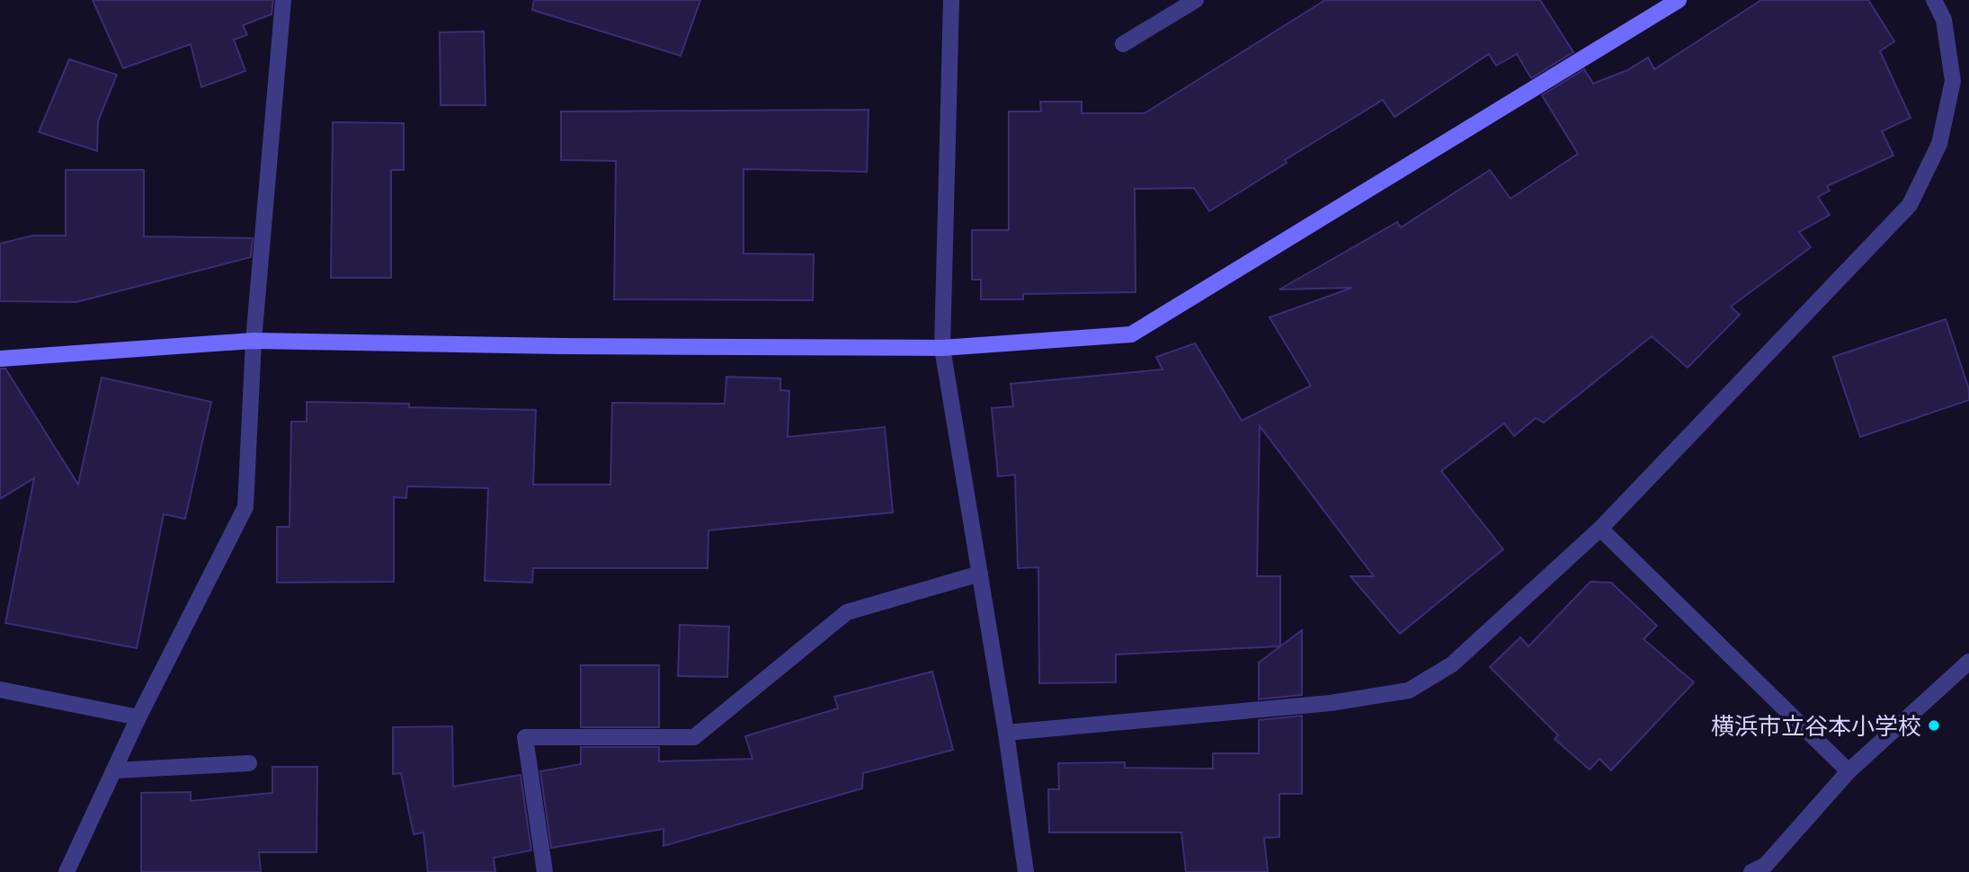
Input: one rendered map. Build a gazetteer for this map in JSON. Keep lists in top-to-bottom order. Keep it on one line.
{"places":["横浜市立谷本小学校"]}
